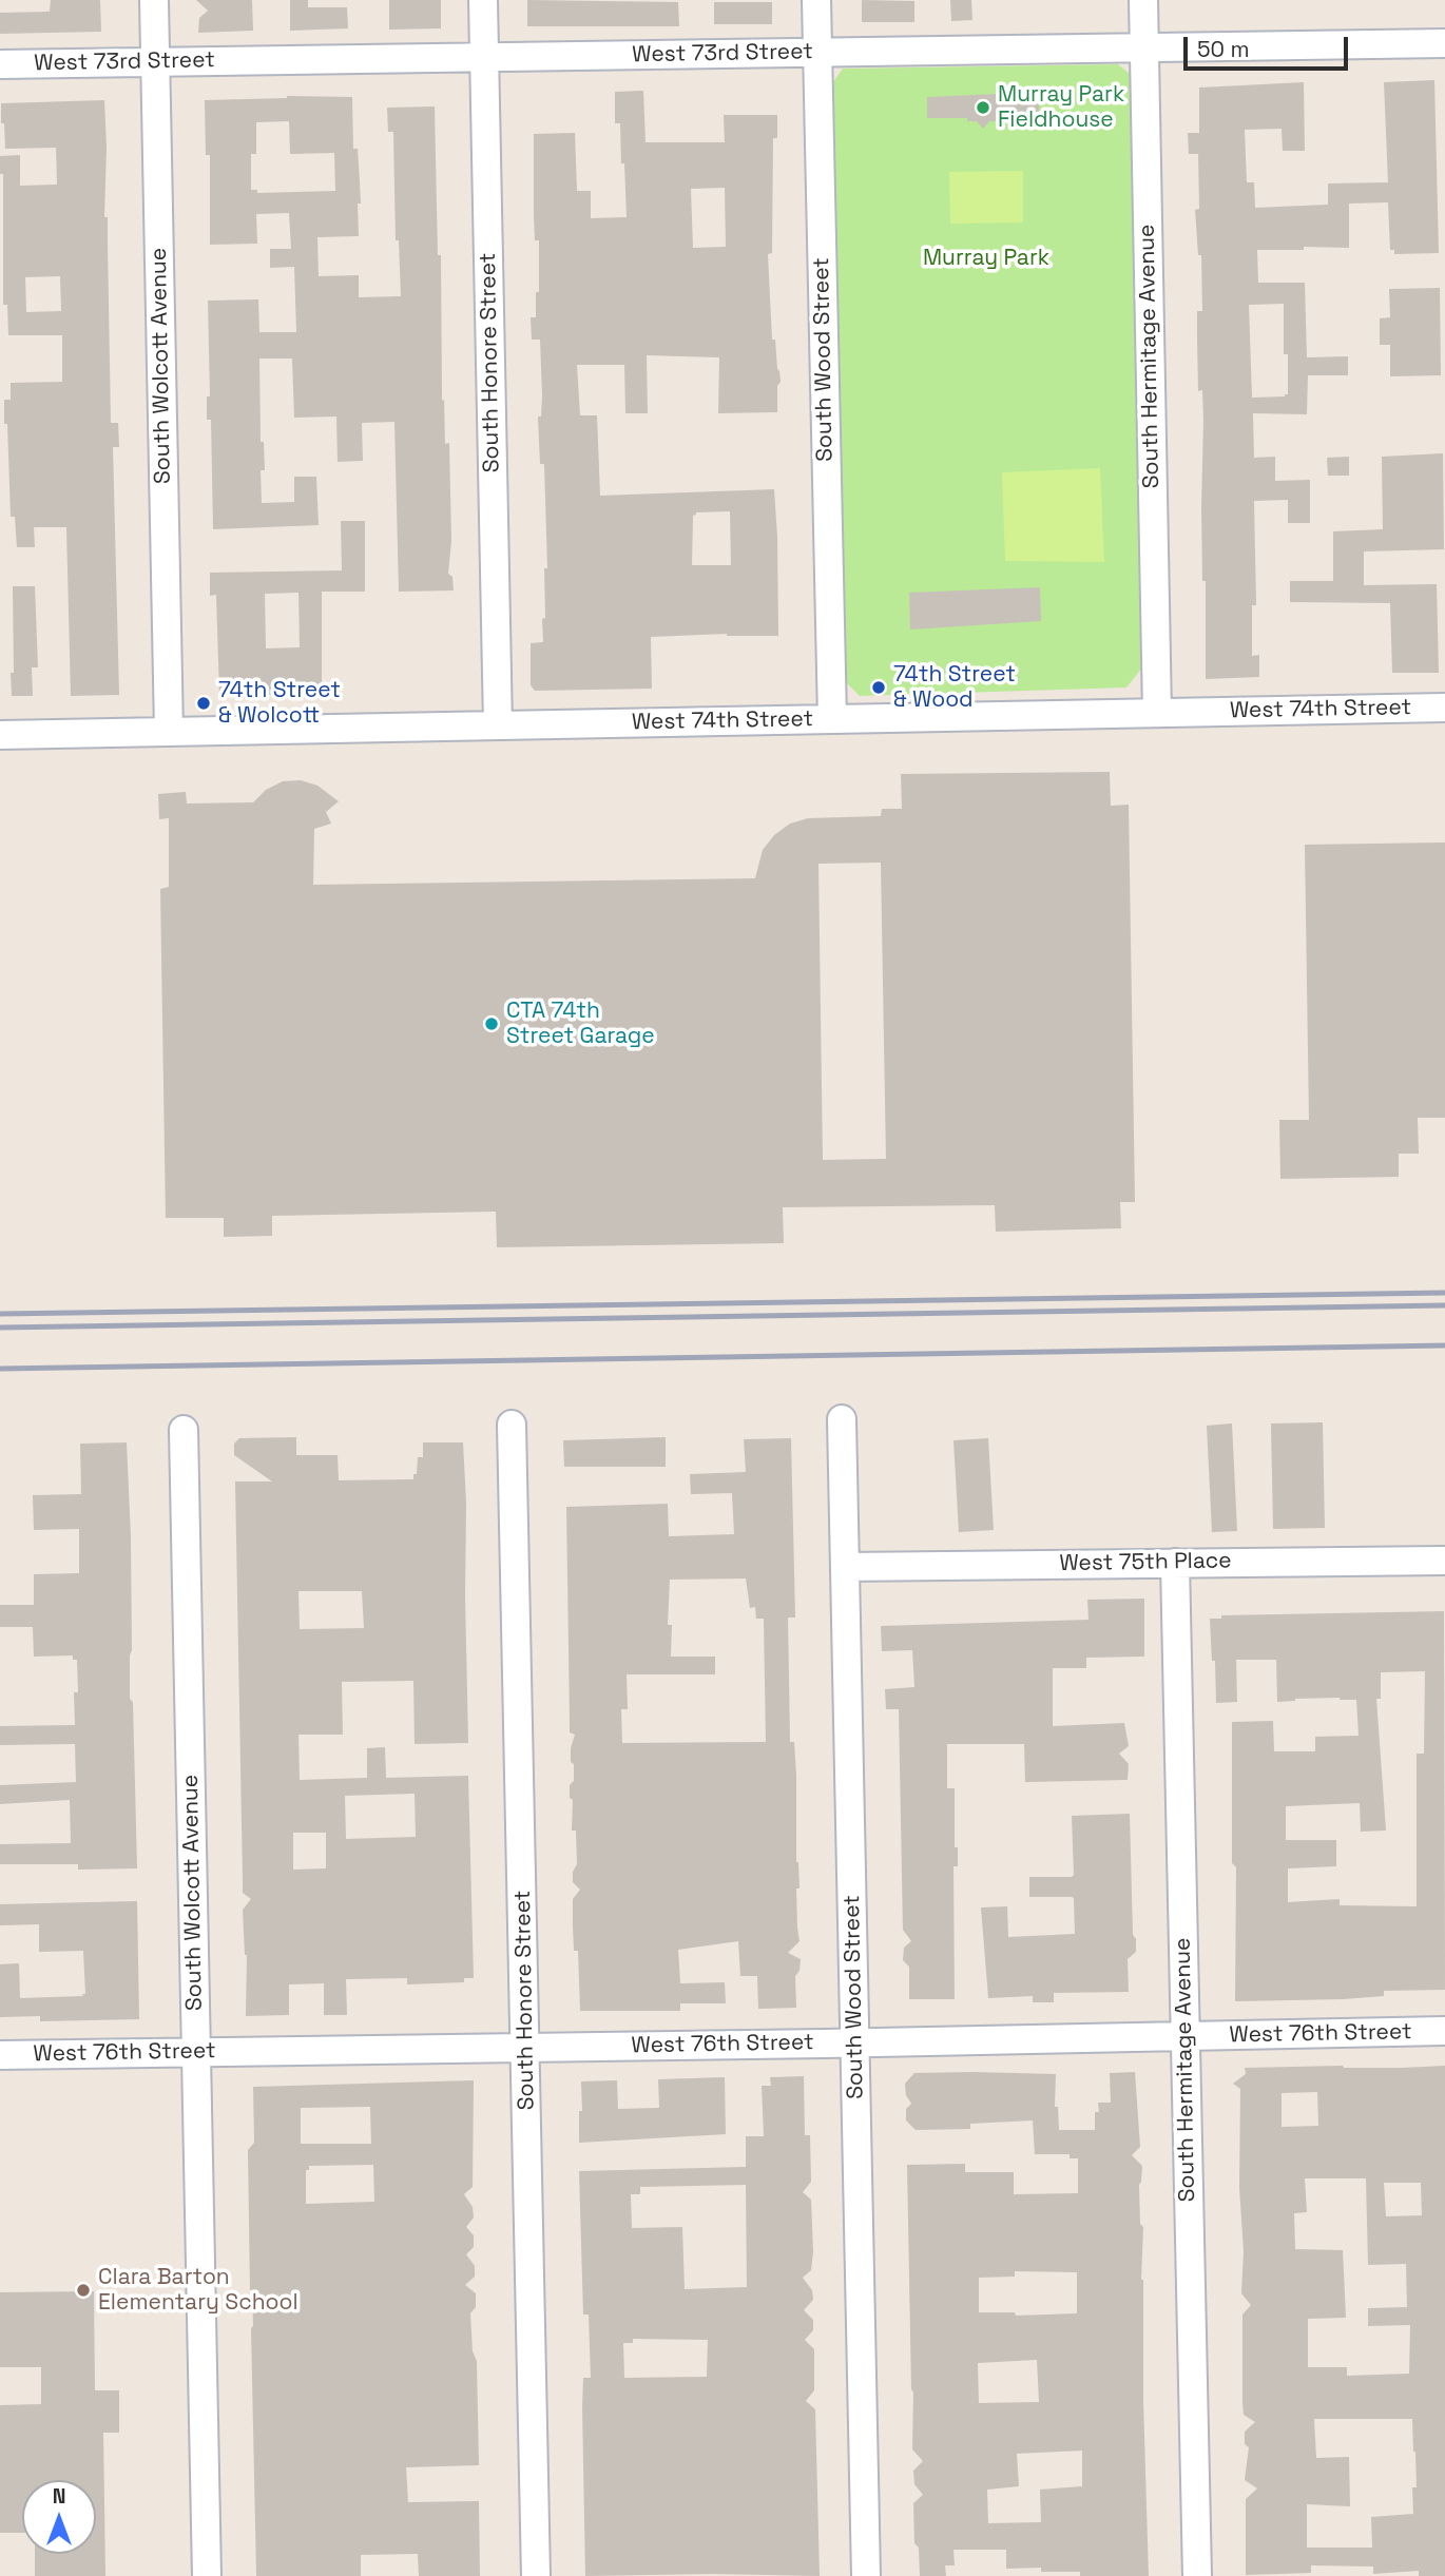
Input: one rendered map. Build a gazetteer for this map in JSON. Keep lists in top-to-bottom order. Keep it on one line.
{"streets":{"street":["West 73rd Street","South Hermitage Avenue","South Wood Street","South Honore Street","South Wolcott Avenue","West 74th Street","West 75th Place","West 76th Street"]},"crossings":[["West 73rd Street","South Hermitage Avenue"],["West 73rd Street","South Wood Street"],["West 73rd Street","South Honore Street"],["West 73rd Street","South Wolcott Avenue"],["South Hermitage Avenue","West 74th Street"],["South Hermitage Avenue","West 75th Place"],["South Hermitage Avenue","West 76th Street"],["South Wood Street","West 74th Street"],["South Wood Street","West 75th Place"],["South Wood Street","West 76th Street"],["South Honore Street","West 74th Street"],["South Honore Street","West 76th Street"],["South Wolcott Avenue","West 74th Street"],["South Wolcott Avenue","West 76th Street"]],"parks":["Murray Park"],"places":["Murray Park Fieldhouse","74th Street & Wood","74th Street & Wolcott","CTA 74th Street Garage","Clara Barton Elementary School"],"scale_bar":"50 m","north":"top"}
